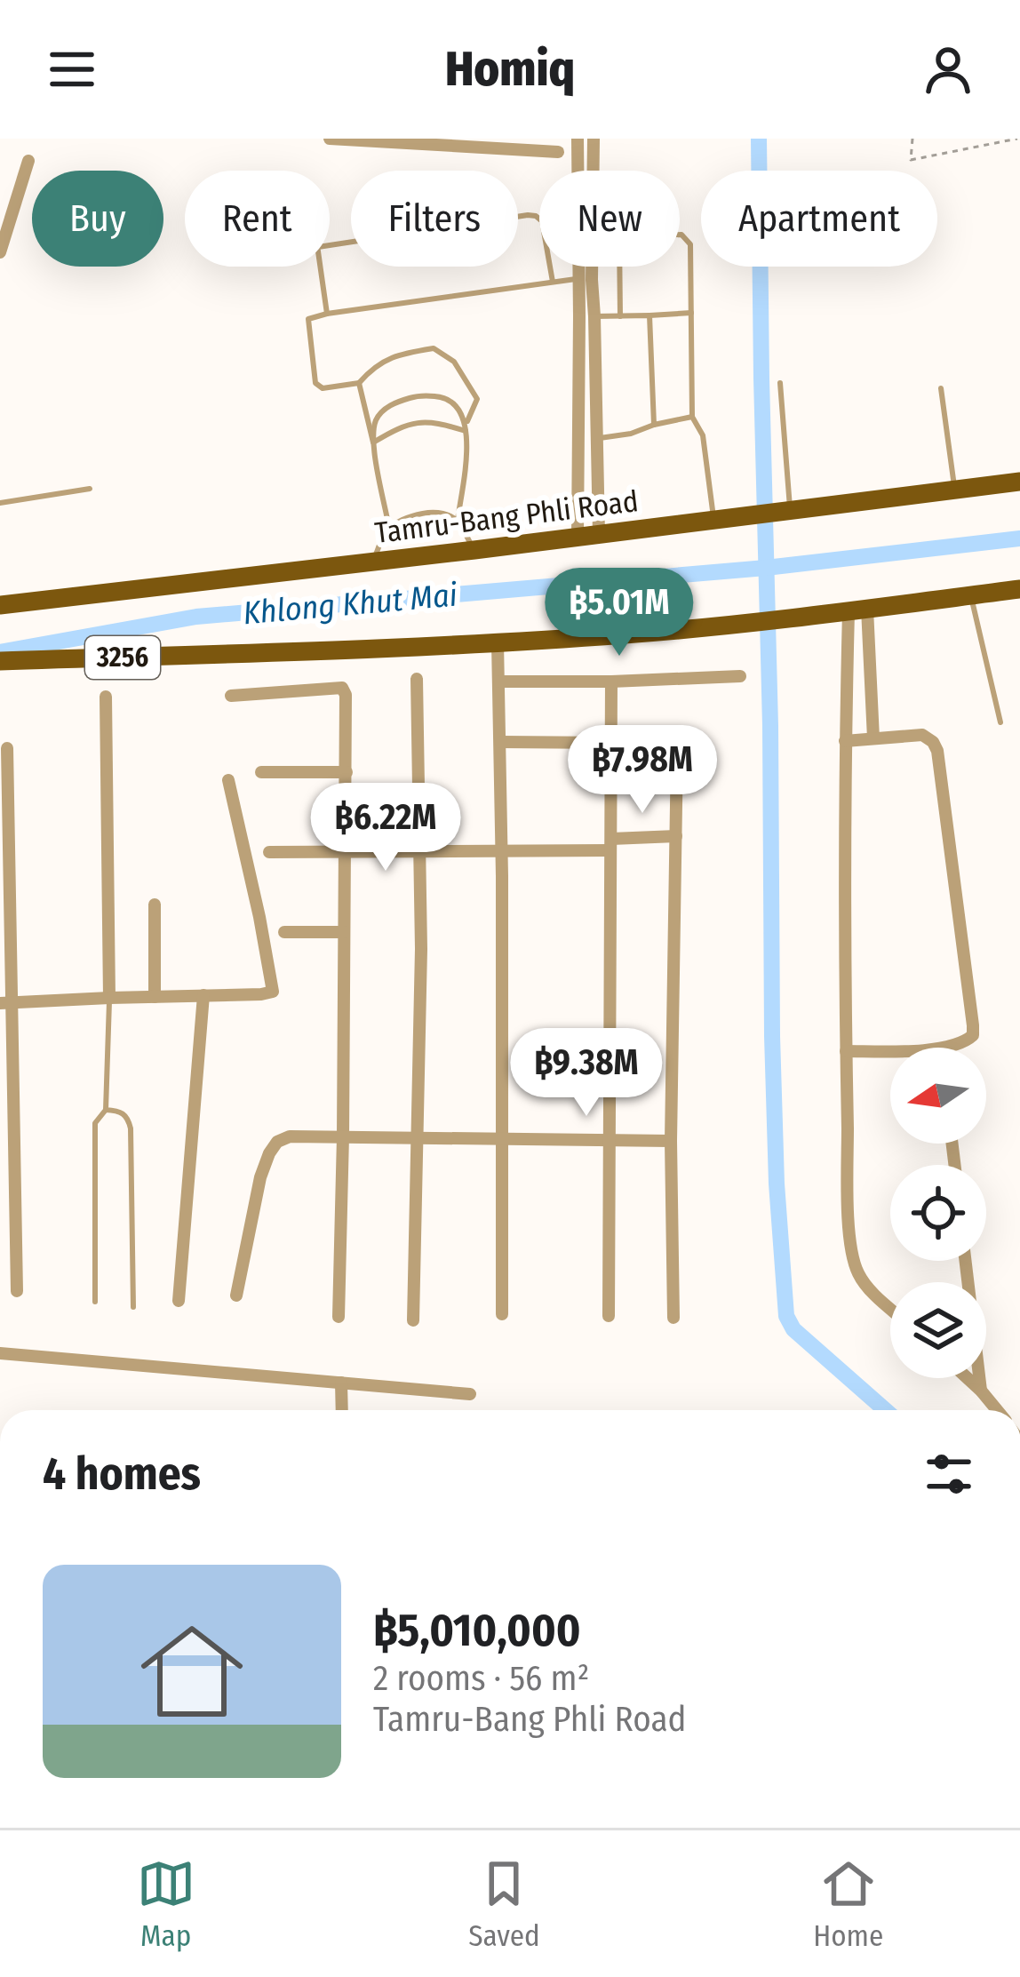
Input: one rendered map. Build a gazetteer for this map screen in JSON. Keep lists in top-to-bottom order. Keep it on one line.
{"streets":{"main road":["Tamru-Bang Phli Road","3256"]},"water":["Khlong Khut Mai"],"north":"left","page":{"header":"Homiq","chip":["Buy","Rent","Filters","New","Apartment"],"price":["฿5.01M","฿7.98M","฿6.22M","฿9.38M"],"heading":"4 homes","list":[{"name":"฿5,010,000","note":"2 rooms · 56 m² · Tamru-Bang Phli Road"}],"tabs":["Map","Saved","Home"]}}
